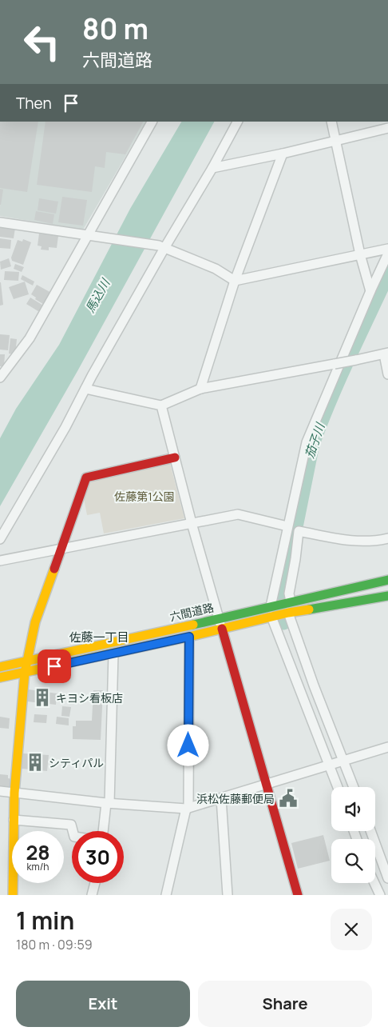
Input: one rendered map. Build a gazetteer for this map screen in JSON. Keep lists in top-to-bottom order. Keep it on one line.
{"streets":{"street":["六間道路"]},"districts":["佐藤一丁目"],"water":["馬込川","茄子川"],"parks":["佐藤第1公園"],"places":{"building":["キヨシ看板店","シティパル"],"public building":["浜松佐藤郵便局"]},"page":{"turn":["80 m","六間道路"],"then":"Then","speed":"28 km/h","limit":"30","heading":["1 min","180 m · 09:59"],"buttons":["Exit","Share"]}}
